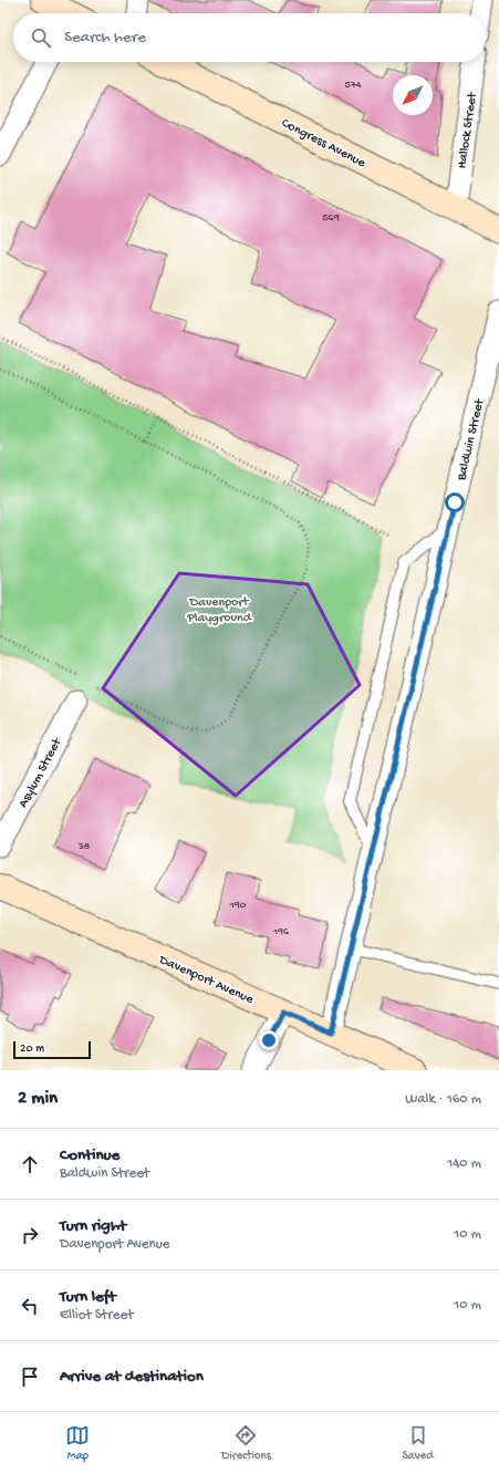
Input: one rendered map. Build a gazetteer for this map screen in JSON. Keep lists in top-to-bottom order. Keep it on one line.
{"streets":{"main road":["Congress Avenue","Davenport Avenue"],"street":["Hallock Street","Baldwin Street","Asylum Street"]},"crossings":[["Hallock Street","Congress Avenue"],["Baldwin Street","Davenport Avenue"]],"parks":["Davenport Playground"],"house_numbers":["574","569","38","190","196"],"scale_bar":"20 m","north":"bottom left","page":{"search":"Search here","scale":"20 m","heading":["2 min","Walk · 160 m"],"list":[["Continue","Baldwin Street","140 m"],["Turn right","Davenport Avenue","10 m"],["Turn left","Elliot Street","10 m"],"Arrive at destination"],"nav":["Map","Directions","Saved"]}}
